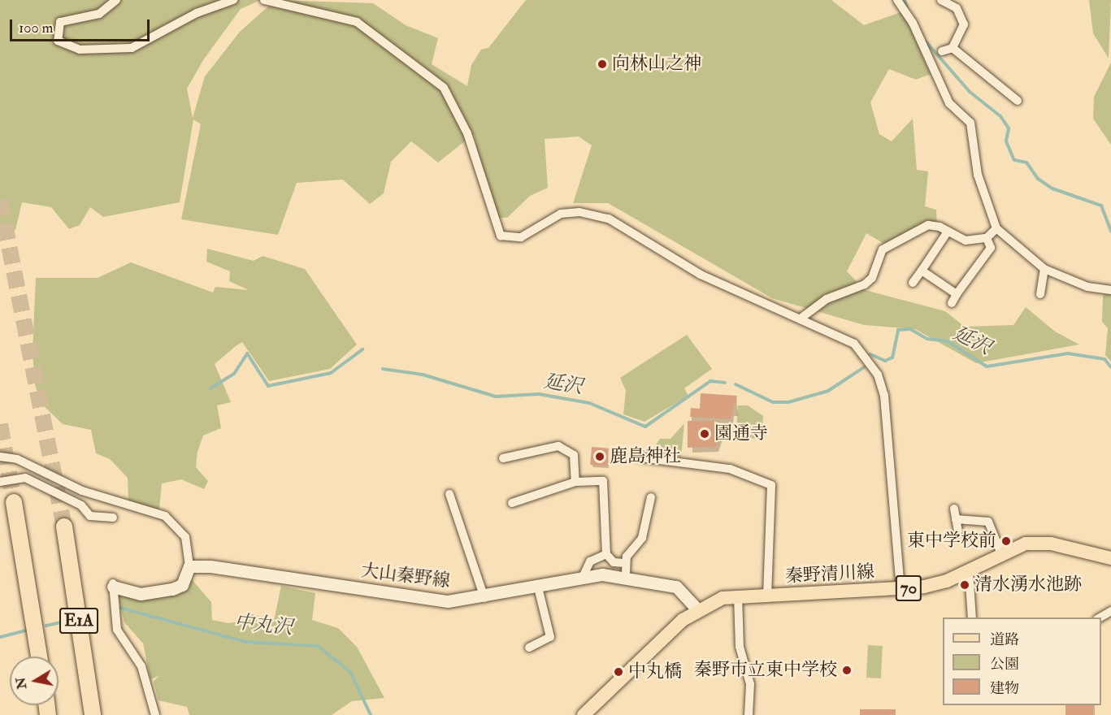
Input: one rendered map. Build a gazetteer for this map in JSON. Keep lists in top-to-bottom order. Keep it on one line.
{"streets":{"highway":["E1A"],"main road":["秦野清川線","大山秦野線","70"]},"crossings":[["秦野清川線","大山秦野線"]],"water":["延沢","中丸沢"],"places":["向林山之神","園通寺","鹿島神社","東中学校前","清水湧水池跡","秦野市立東中学校","中丸橋"],"legend":["道路","公園","建物"],"scale_bar":"100 m","north":"left"}
